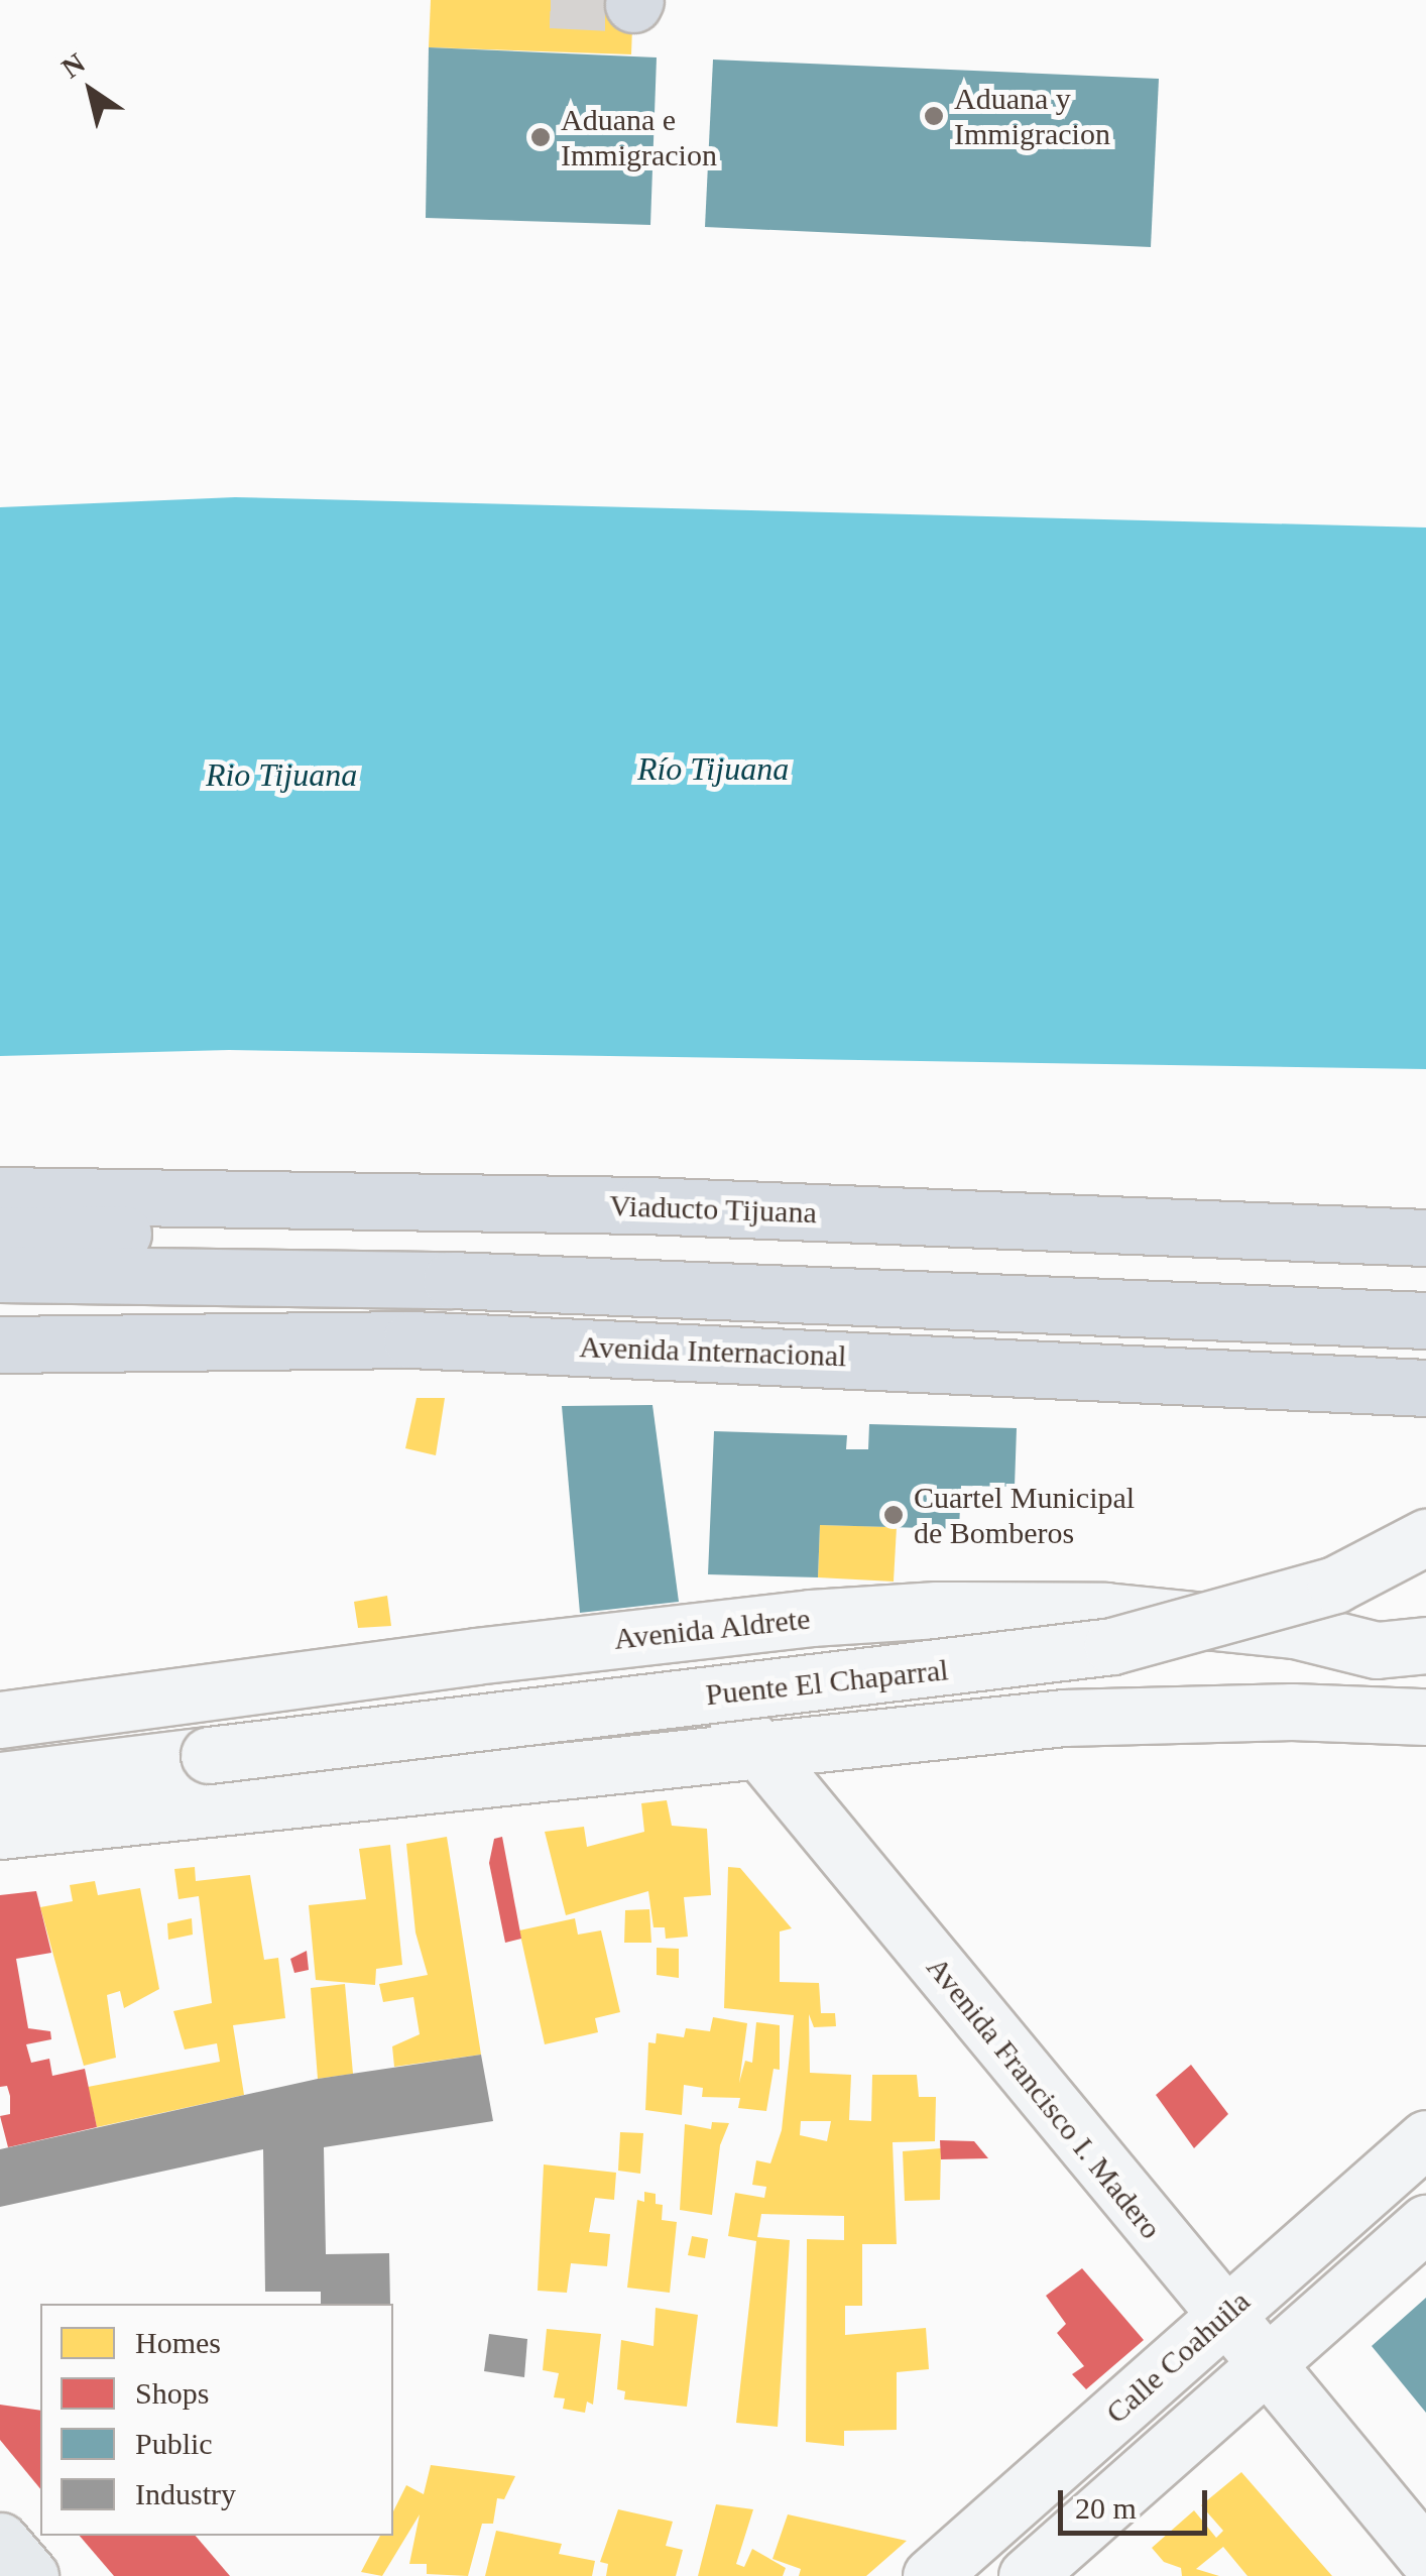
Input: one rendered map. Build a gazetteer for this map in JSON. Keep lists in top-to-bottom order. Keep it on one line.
{"streets":{"highway":["Viaducto Tijuana","Avenida Internacional"],"main road":["Avenida Aldrete","Puente El Chaparral","Avenida Francisco I. Madero","Calle Coahuila"]},"crossings":[["Avenida Aldrete","Avenida Francisco I. Madero"],["Avenida Francisco I. Madero","Calle Coahuila"]],"water":["Río Tijuana","Rio Tijuana"],"places":["Aduana y Immigracion","Aduana e Immigracion","Cuartel Municipal de Bomberos"],"legend":["Homes","Shops","Public","Industry"],"scale_bar":"20 m","north":"top left"}
